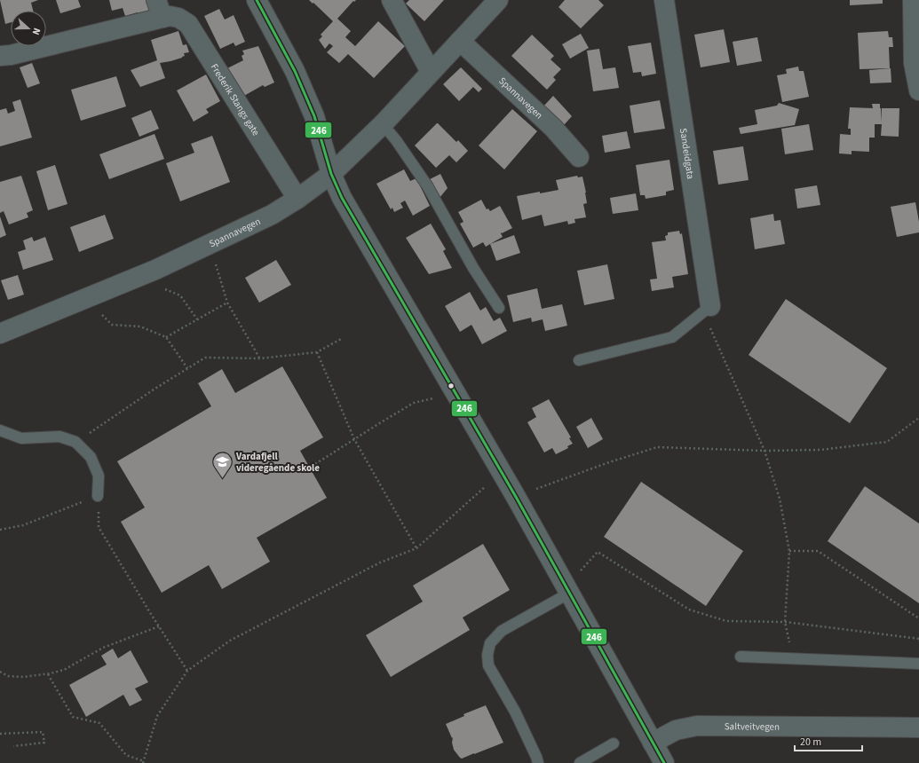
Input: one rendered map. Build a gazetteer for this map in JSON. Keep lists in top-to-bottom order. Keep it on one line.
{"streets":{"street":["Spannavegen","Frederik Stangs gate","Sandeidgata","Saltveitvegen"]},"crossings":[["Spannavegen","Frederik Stangs gate"]],"places":{"school or university":["Vardafjell videregående skole"]},"lines":["transit line 246"],"scale_bar":"20 m","north":"right"}
